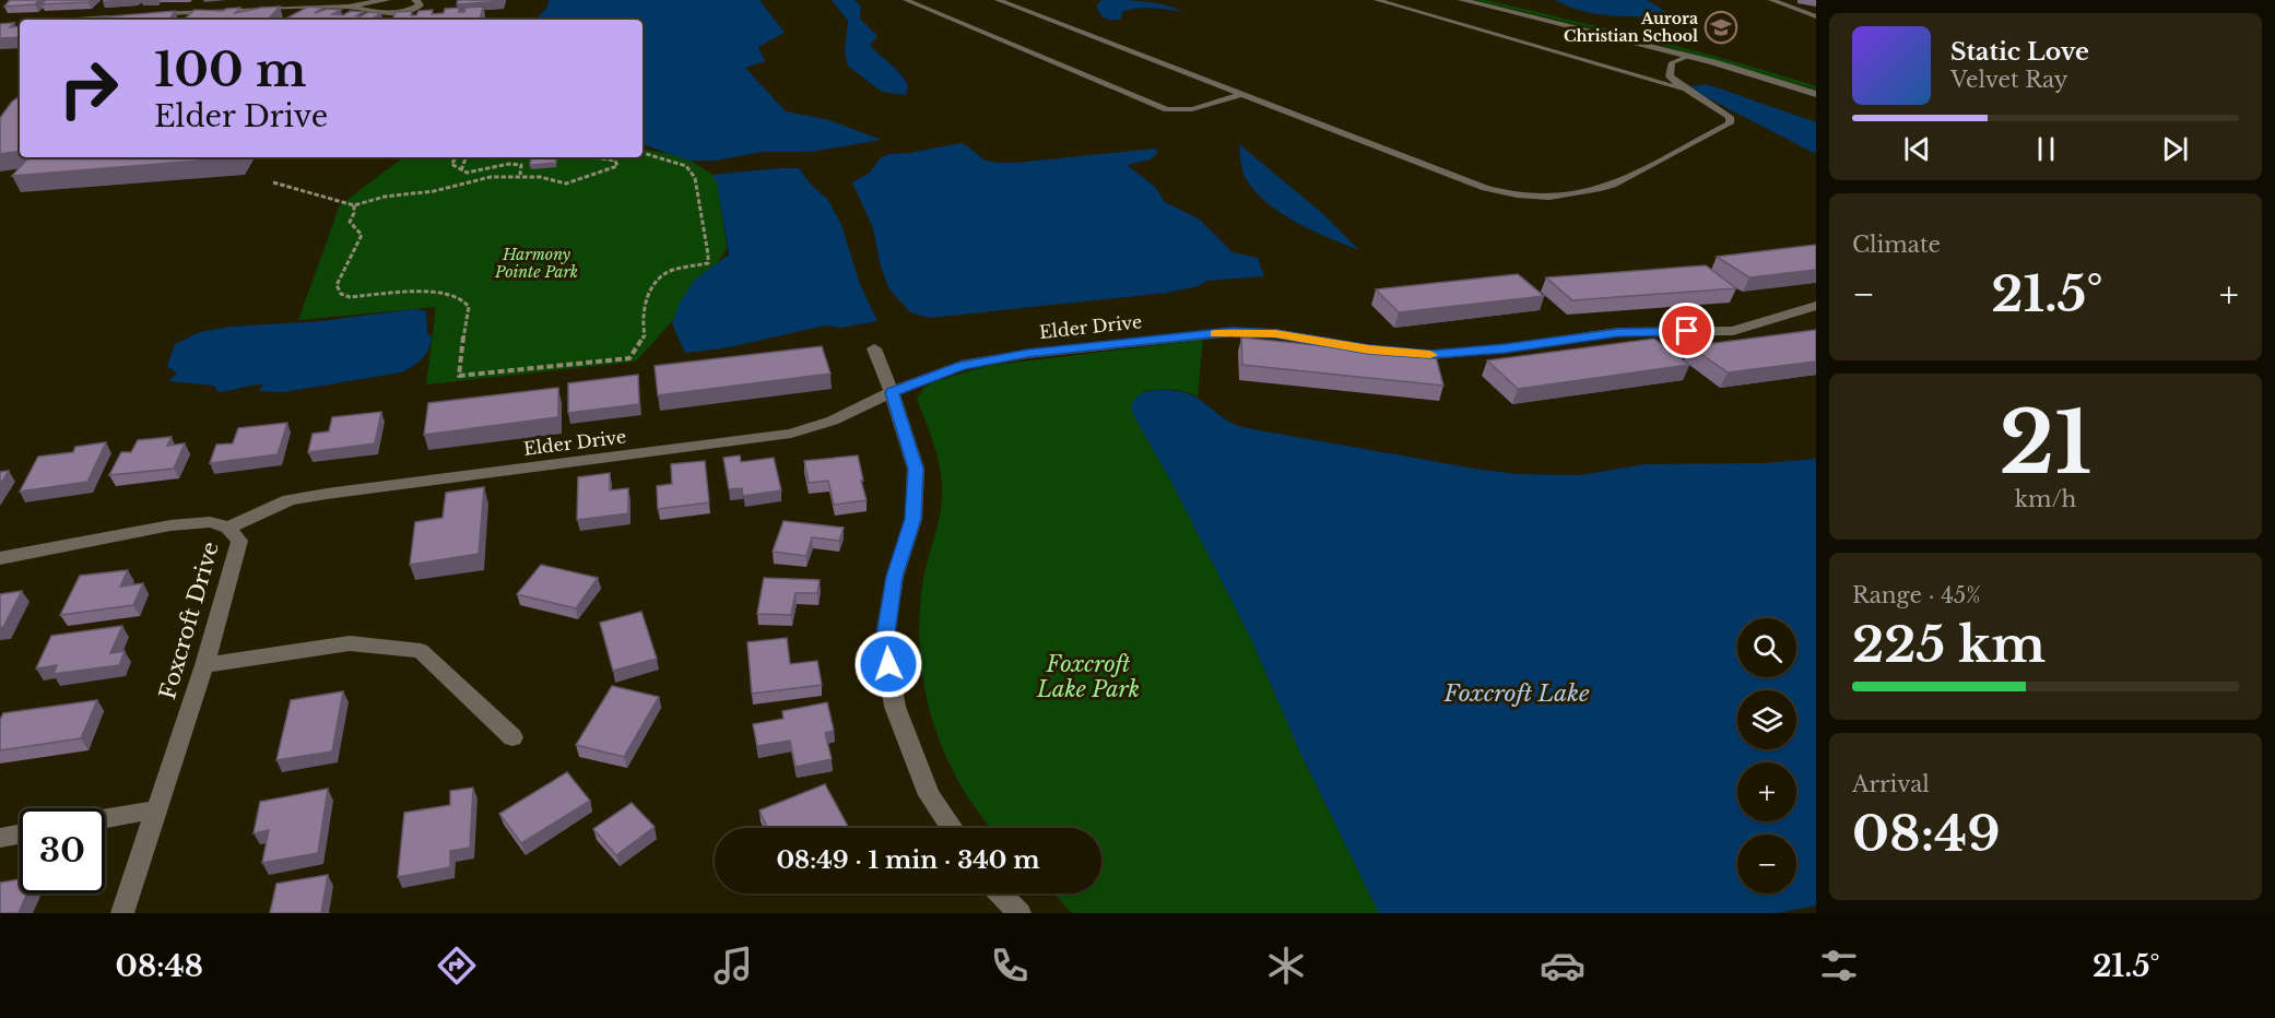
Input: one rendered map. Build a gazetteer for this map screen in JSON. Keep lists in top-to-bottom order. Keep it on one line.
{"streets":{"street":["Elder Drive","Foxcroft Drive"]},"crossings":[["Elder Drive","Foxcroft Drive"]],"water":["Foxcroft Lake"],"parks":["Harmony Pointe Park","Foxcroft Lake Park"],"places":{"school or university":["Aurora Christian School"]},"page":{"turn":["100 m","Elder Drive"],"song":["Static Love","Velvet Ray"],"tile":["Climate",["21","km/h"],["Range · 45%","225 km"],["Arrival","08:49"]],"heat":["−","21.5°","+"],"map_buttons":["+","−"],"limit":"30","trip":"08:49 · 1 min · 340 m","tabs":["08:48","21.5°"]}}
